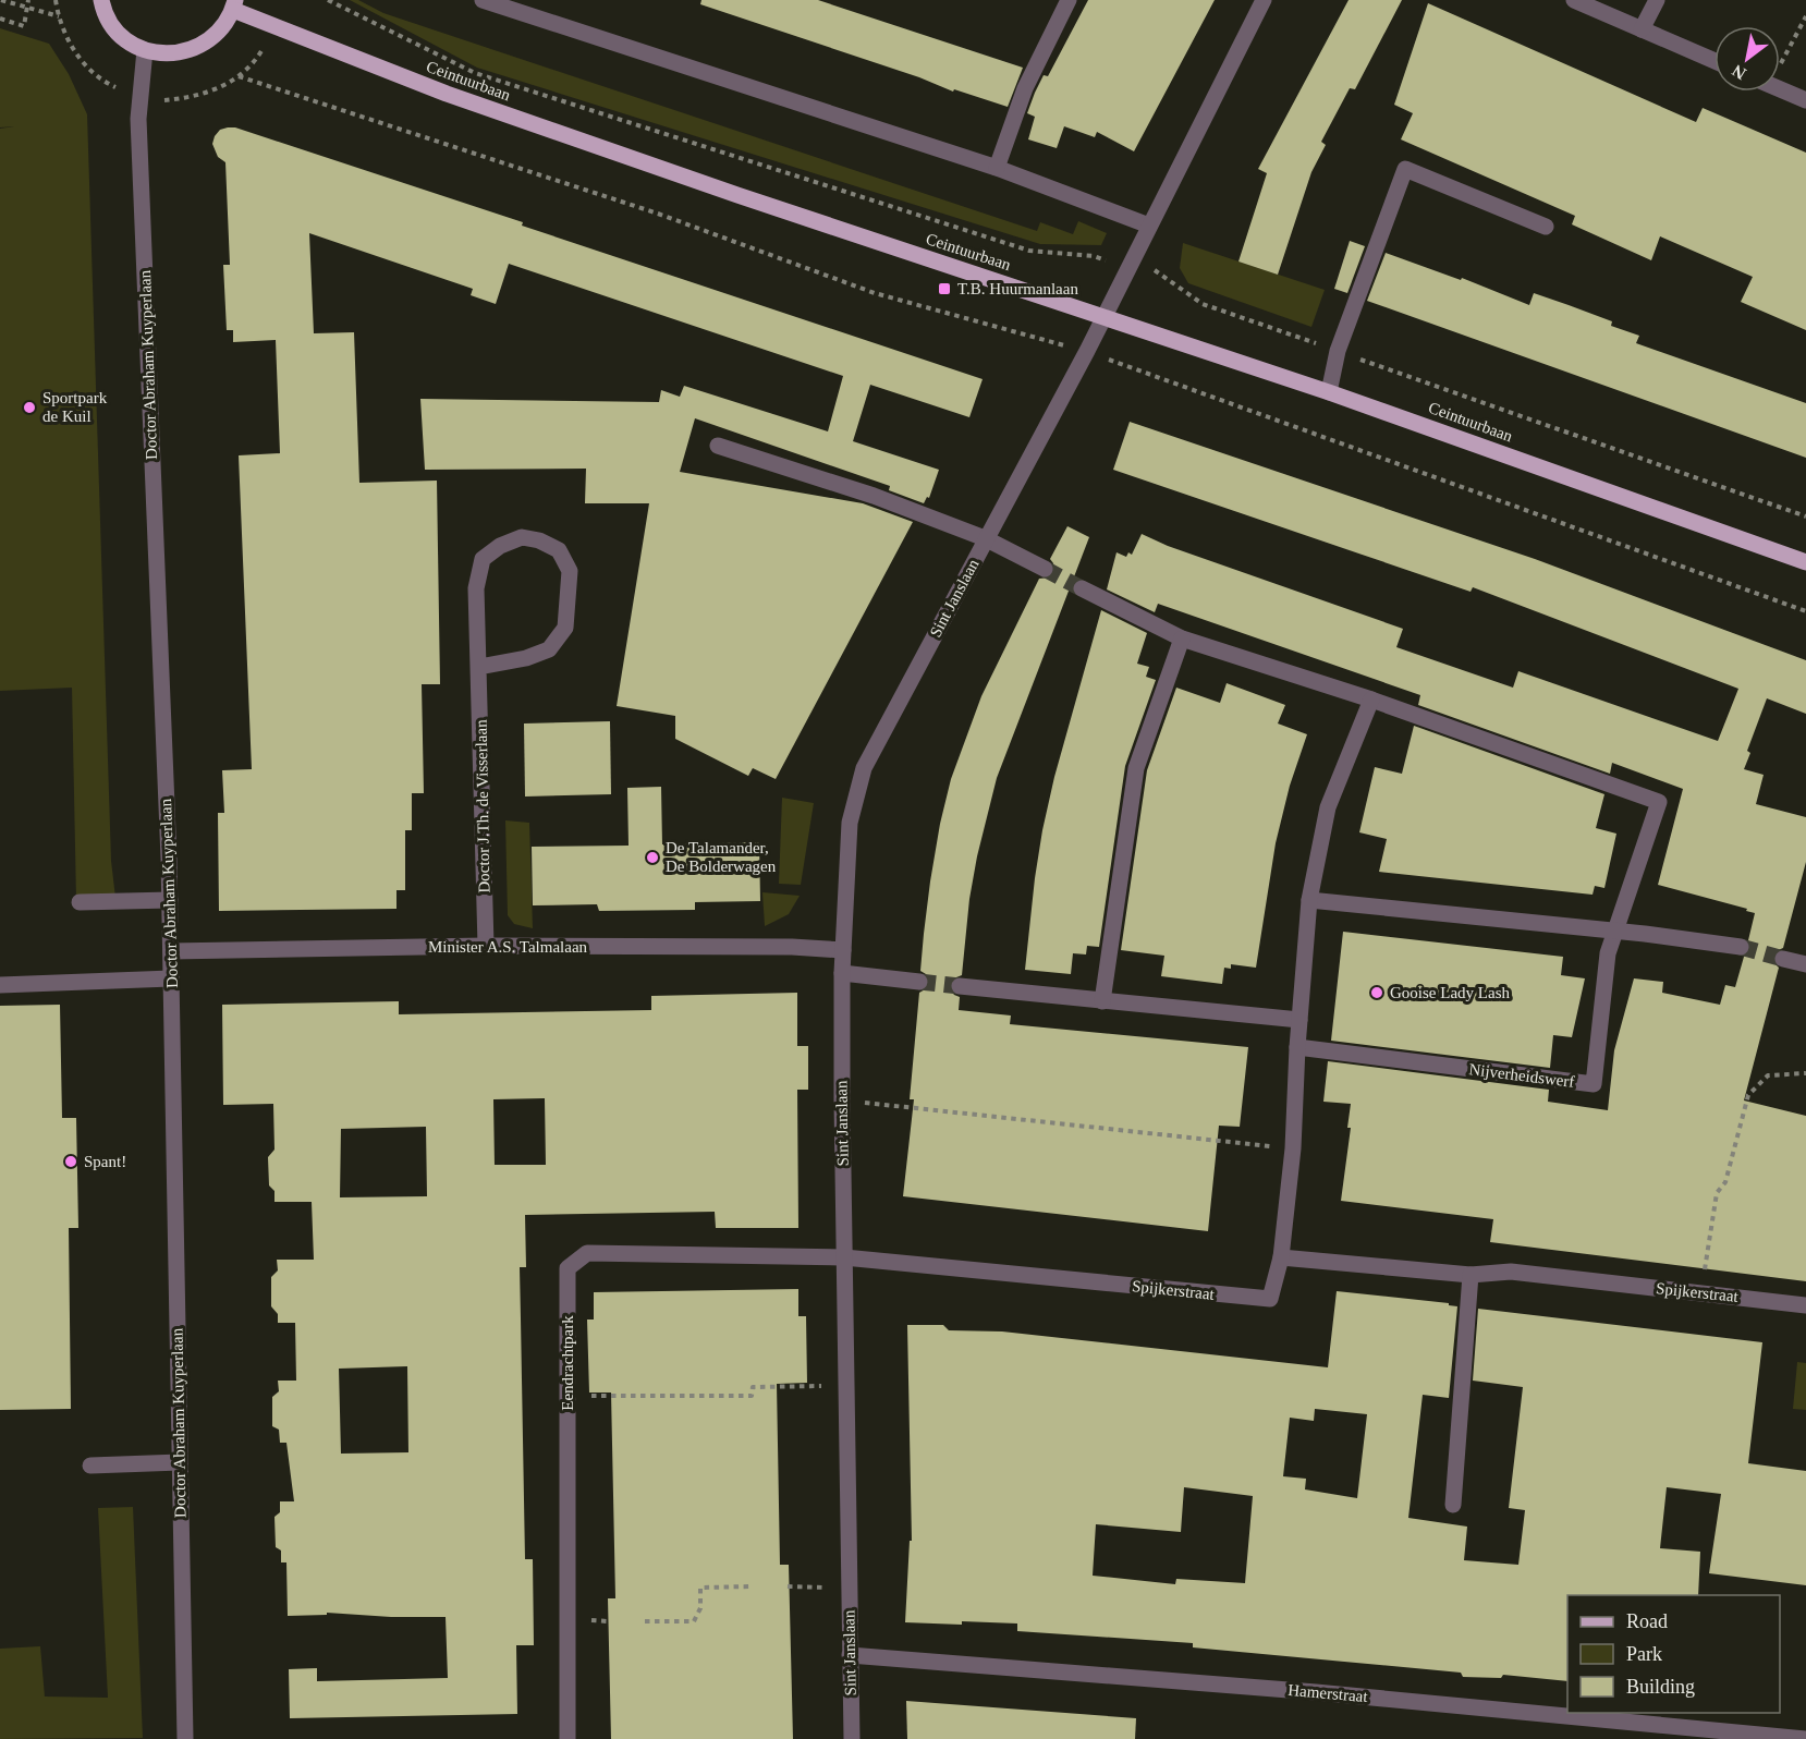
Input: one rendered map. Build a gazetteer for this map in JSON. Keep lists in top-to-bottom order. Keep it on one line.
{"streets":{"main road":["Ceintuurbaan"],"street":["Doctor Abraham Kuyperlaan","Sint Janslaan","Doctor J.Th. de Visserlaan","Minister A.S. Talmalaan","Nijverheidswerf","Spijkerstraat","Eendrachtpark","Hamerstraat"]},"crossings":[["Ceintuurbaan","Sint Janslaan"],["Doctor Abraham Kuyperlaan","Minister A.S. Talmalaan"],["Sint Janslaan","Minister A.S. Talmalaan"],["Sint Janslaan","Spijkerstraat"],["Sint Janslaan","Eendrachtpark"],["Sint Janslaan","Hamerstraat"],["Doctor J.Th. de Visserlaan","Minister A.S. Talmalaan"],["Spijkerstraat","Eendrachtpark"]],"places":{"transit":["T.B. Huurmanlaan"],"other":["Sportpark de Kuil","De Talamander, De Bolderwagen","Gooise Lady Lash","Spant!"]},"legend":["Road","Park","Building"],"north":"bottom left"}
